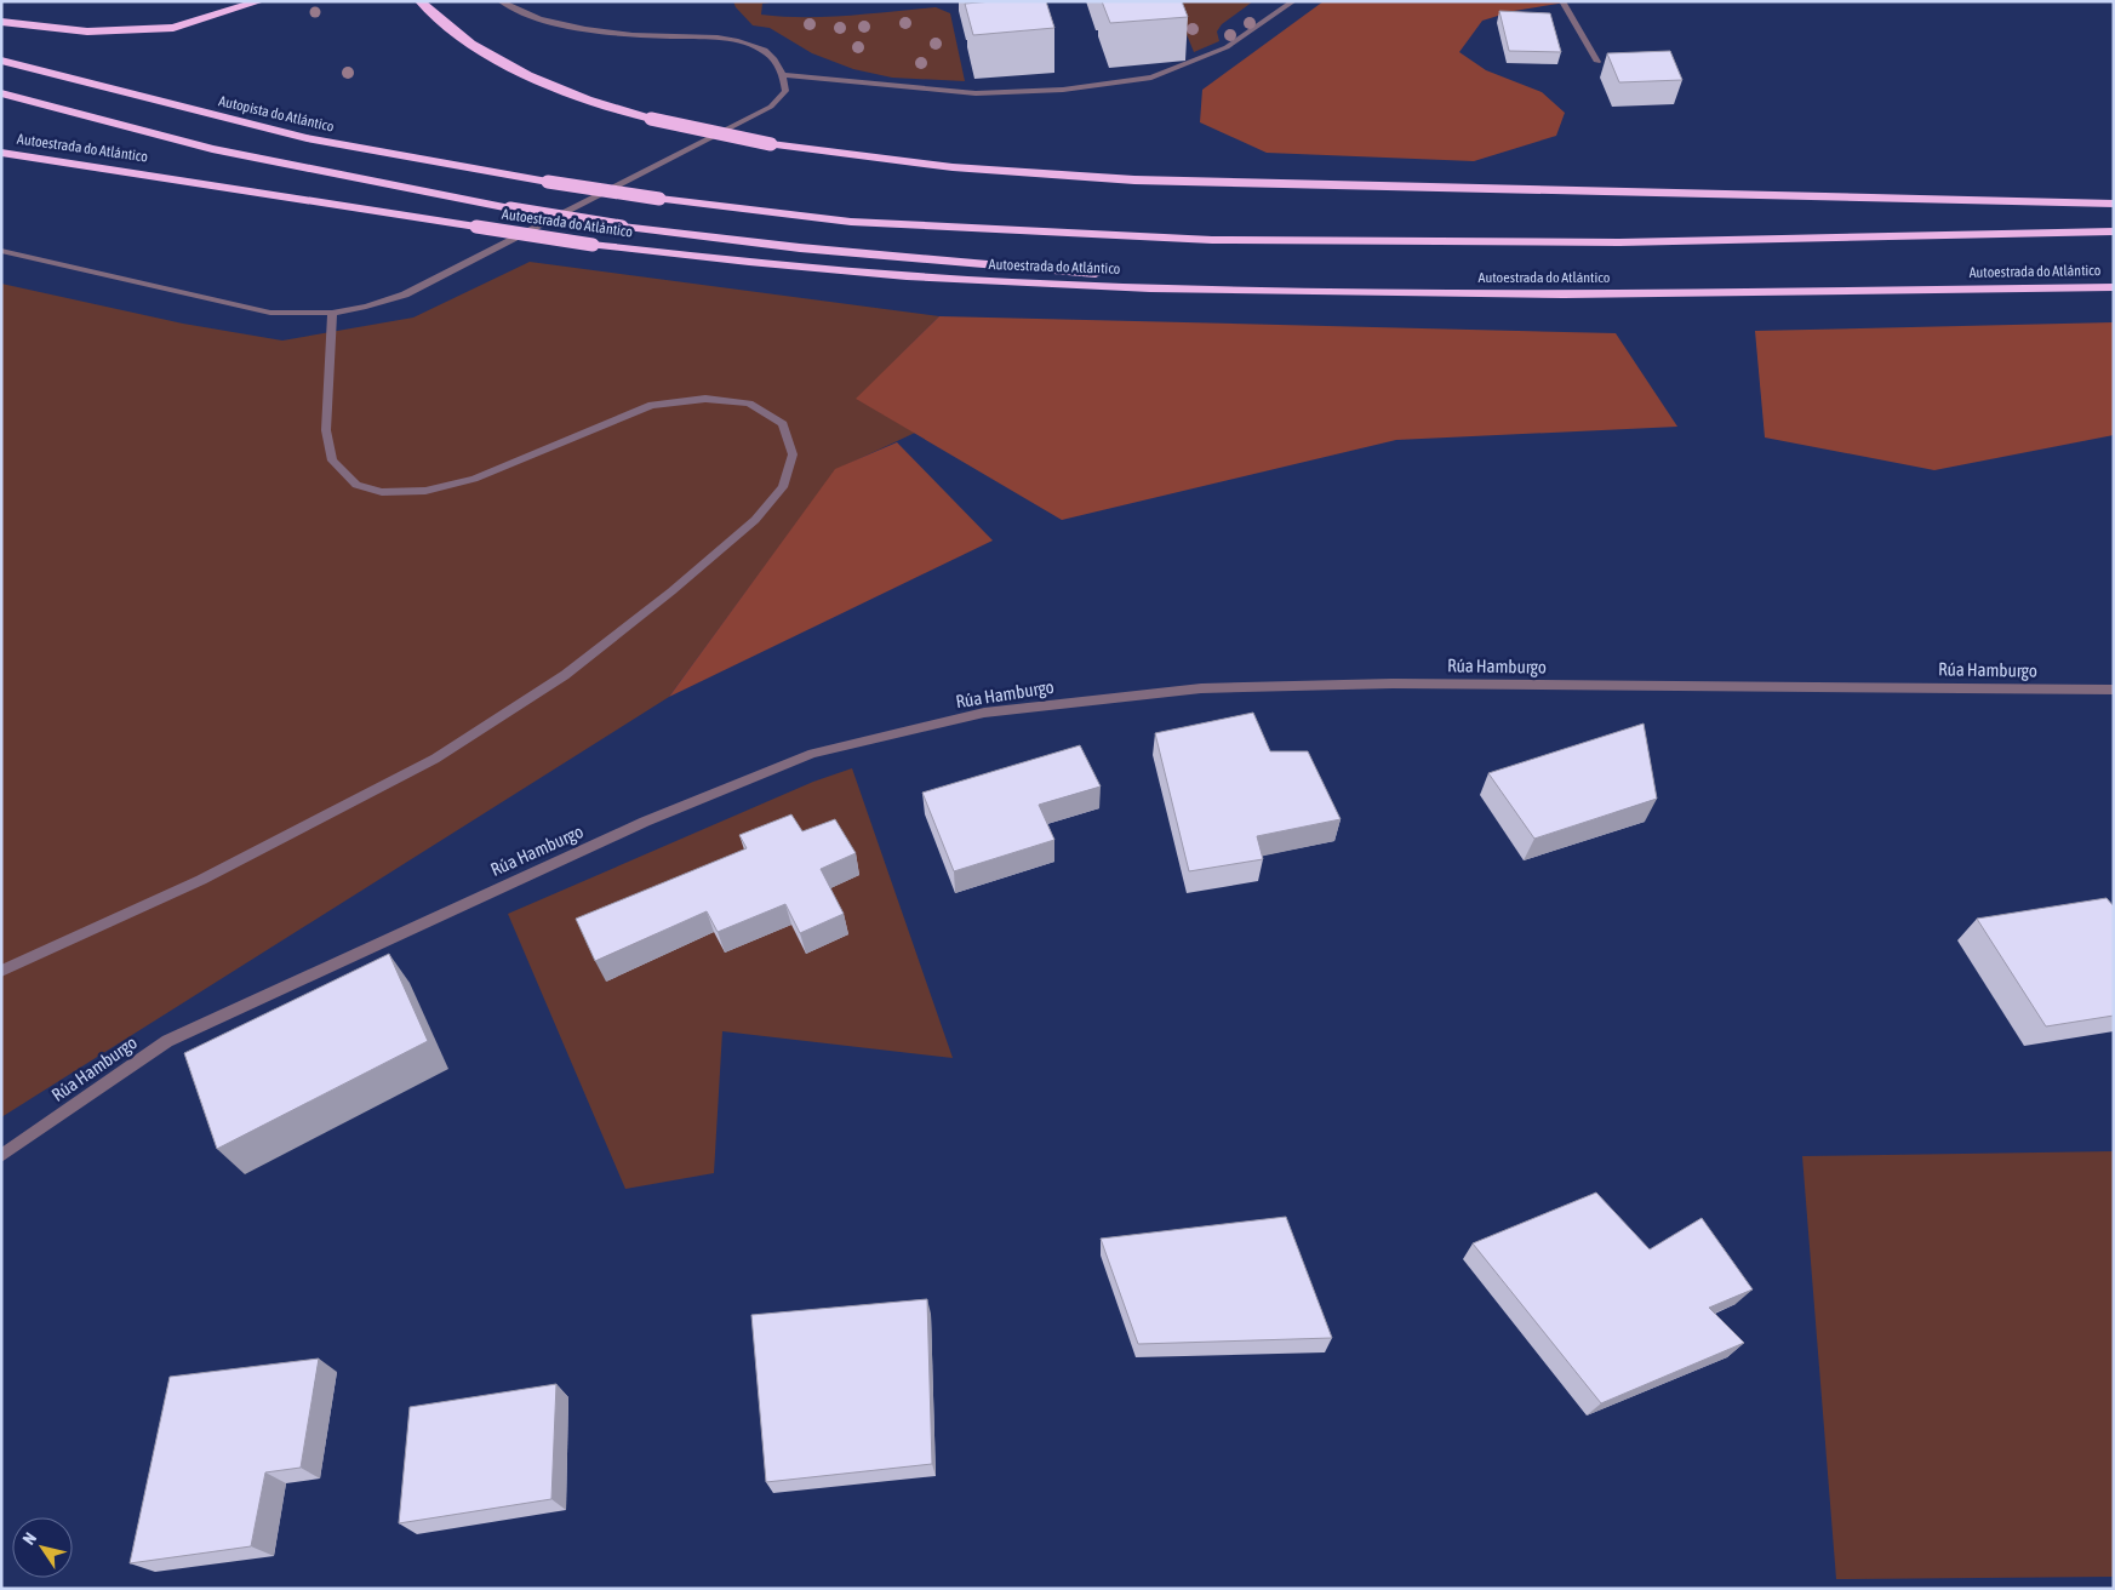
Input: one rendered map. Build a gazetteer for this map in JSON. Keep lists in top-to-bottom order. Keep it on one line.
{"streets":{"highway":["Autopista do Atlántico","Autoestrada do Atlántico"],"street":["Rúa Hamburgo"]},"crossings":[["Autopista do Atlántico","Autoestrada do Atlántico"]],"north":"top left"}
